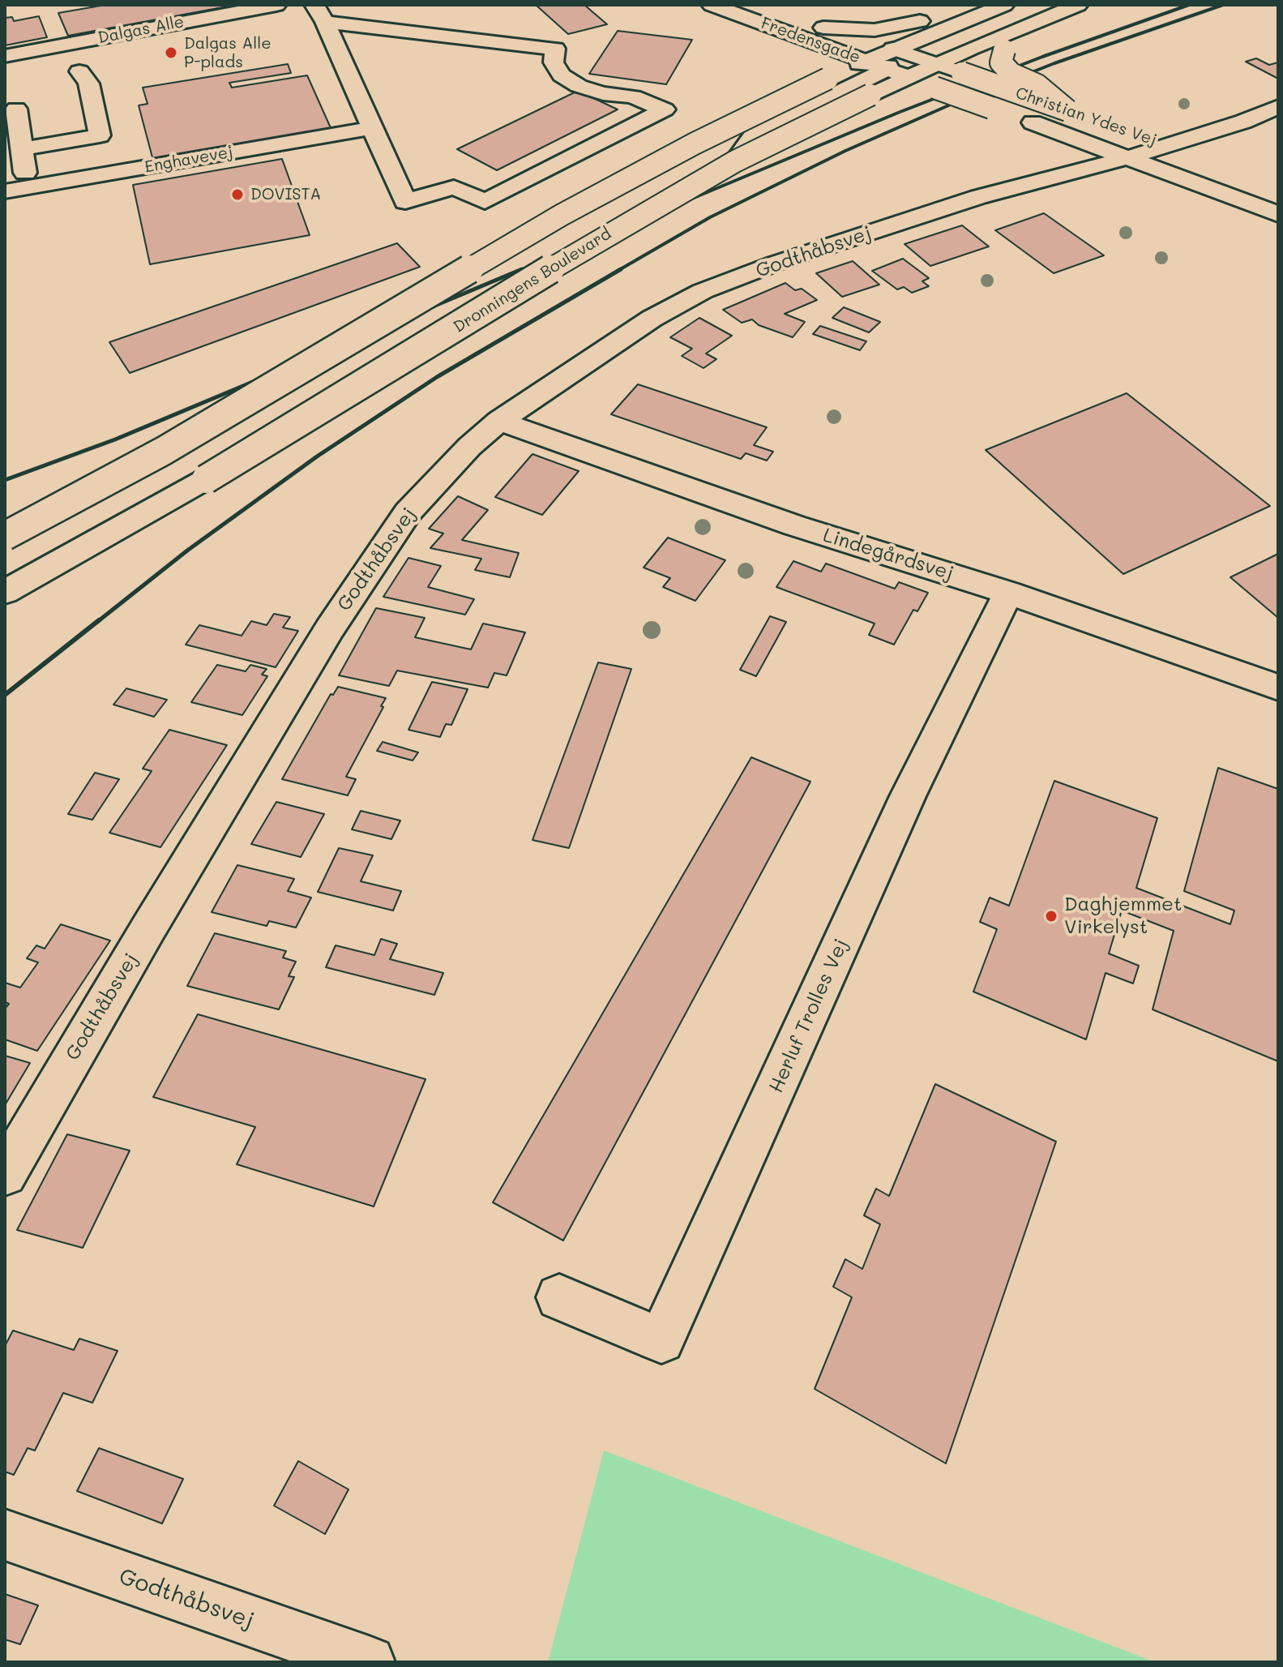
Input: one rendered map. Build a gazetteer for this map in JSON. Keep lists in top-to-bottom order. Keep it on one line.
{"streets":{"street":["Dalgas Alle","Fredensgade","Christian Ydes Vej","Enghavevej","Godthåbsvej","Dronningens Boulevard","Lindegårdsvej","Herluf Trolles Vej"]},"crossings":[["Fredensgade","Christian Ydes Vej"],["Fredensgade","Dronningens Boulevard"],["Christian Ydes Vej","Godthåbsvej"],["Christian Ydes Vej","Dronningens Boulevard"],["Godthåbsvej","Lindegårdsvej"],["Lindegårdsvej","Herluf Trolles Vej"]],"places":["Dalgas Alle P-plads","DOVISTA","Daghjemmet Virkelyst"]}
